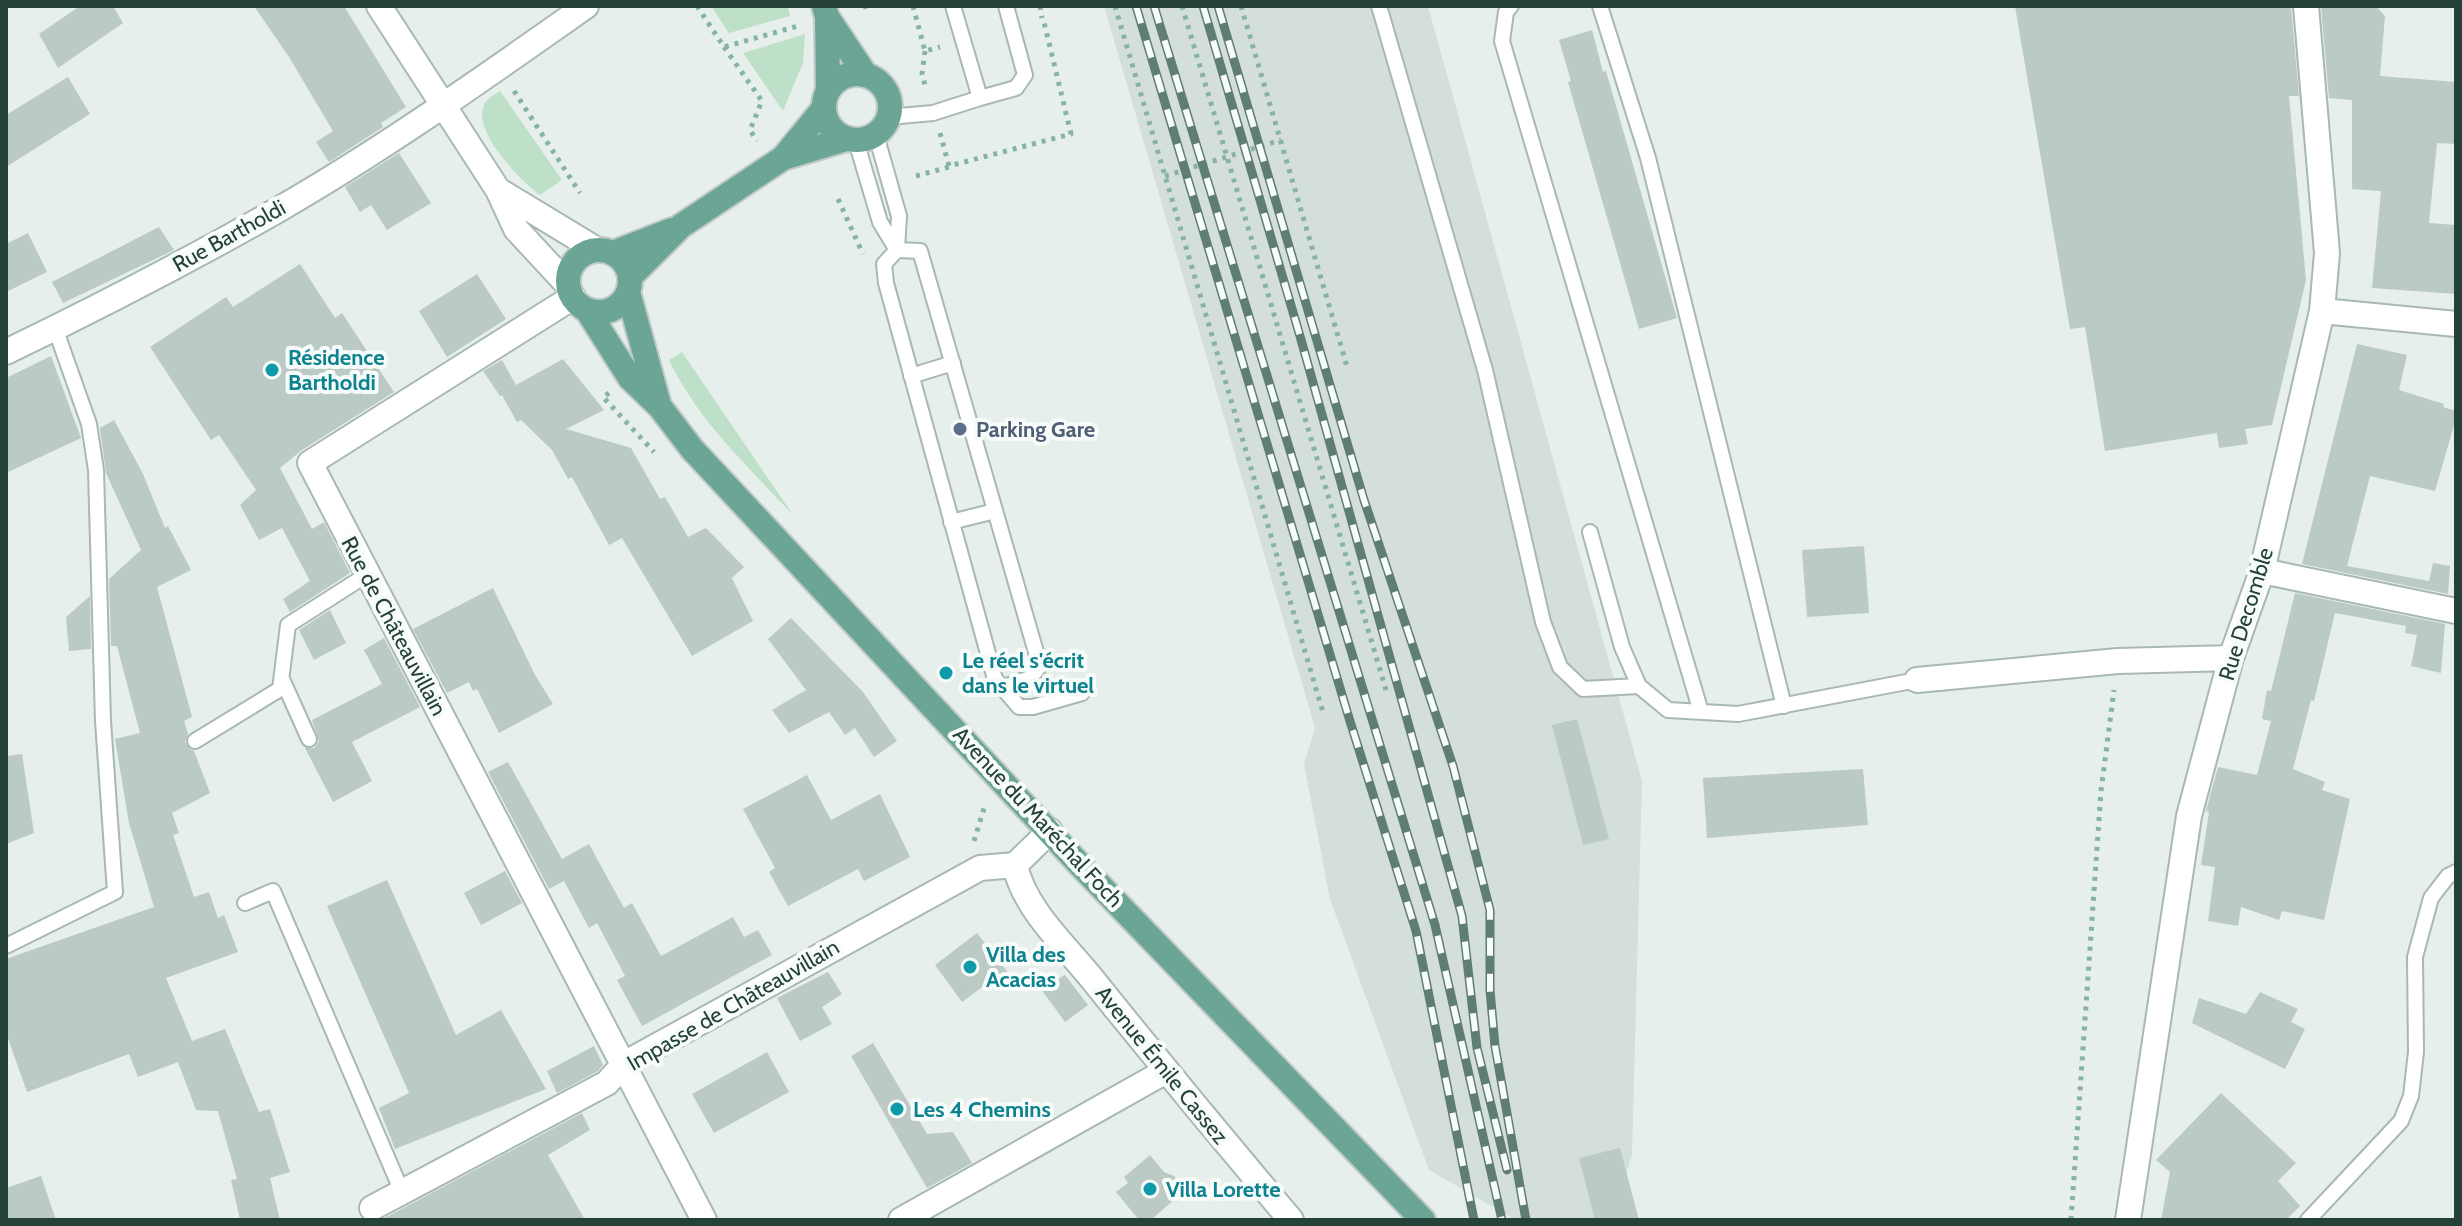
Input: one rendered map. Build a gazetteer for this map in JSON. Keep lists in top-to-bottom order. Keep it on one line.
{"streets":{"main road":["Avenue du Maréchal Foch"],"street":["Rue Bartholdi","Rue Decomble","Rue de Châteauvillain","Impasse de Châteauvillain","Avenue Émile Cassez"]},"crossings":[["Rue Bartholdi","Avenue du Maréchal Foch"],["Rue de Châteauvillain","Avenue du Maréchal Foch"],["Rue de Châteauvillain","Impasse de Châteauvillain"],["Impasse de Châteauvillain","Avenue Émile Cassez"]],"places":["Résidence Bartholdi","Parking Gare","Le réel s'écrit dans le virtuel","Villa des Acacias","Les 4 Chemins","Villa Lorette"]}
